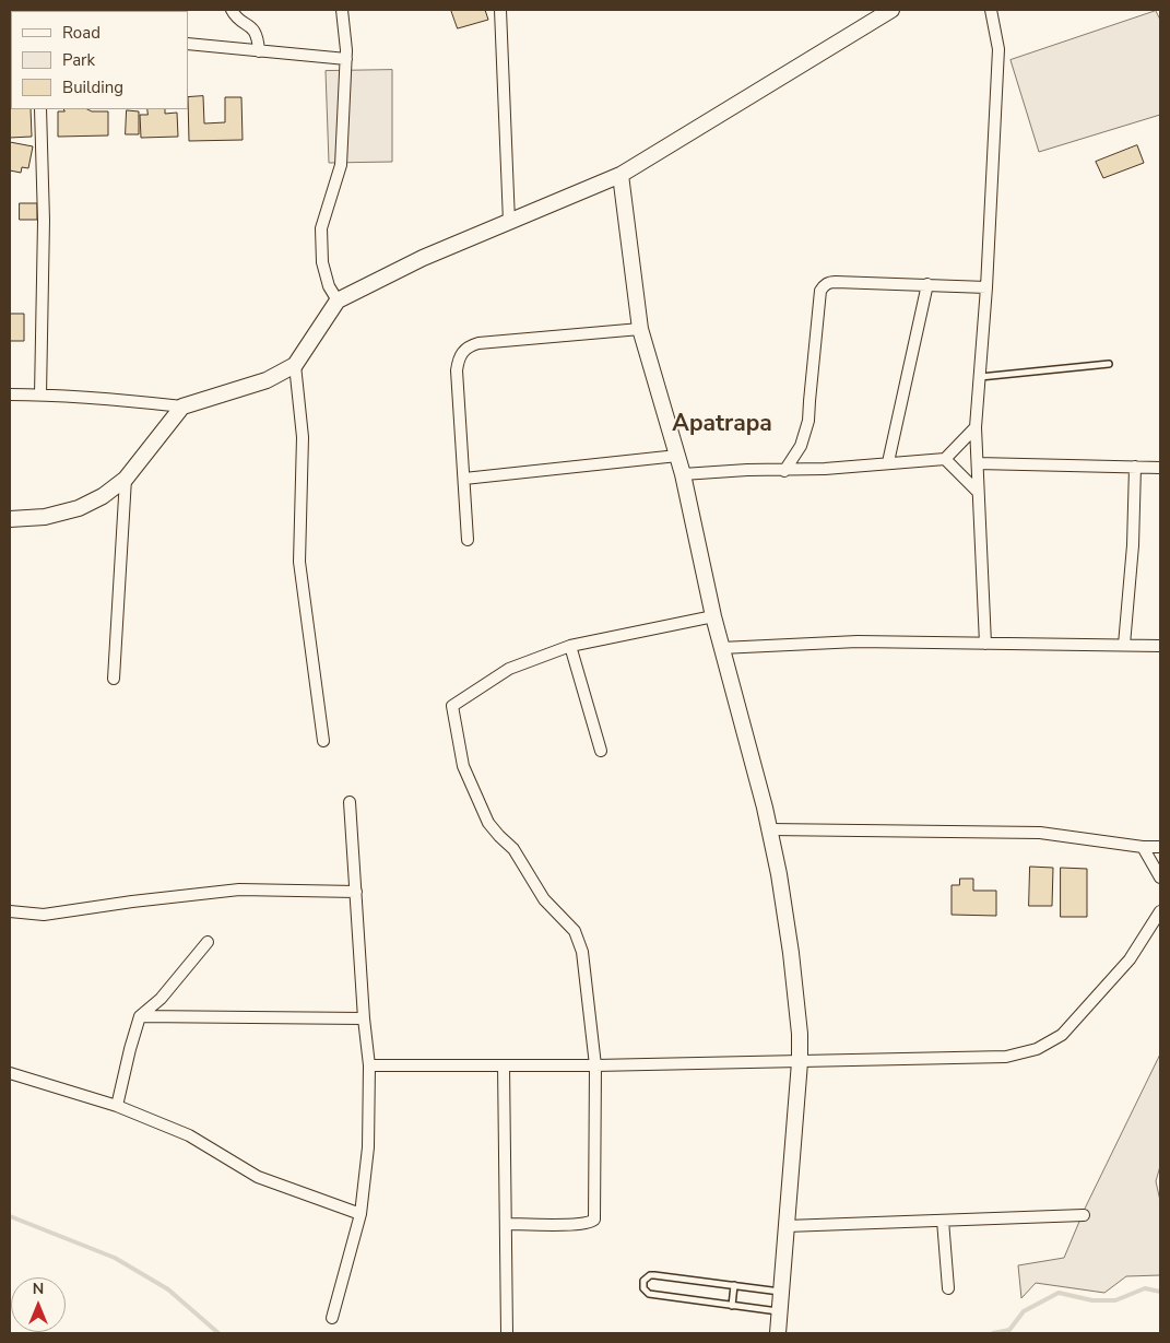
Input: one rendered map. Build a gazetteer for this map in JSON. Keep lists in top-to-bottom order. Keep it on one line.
{"districts":["Apatrapa"],"legend":["Road","Park","Building"],"north":"top"}
